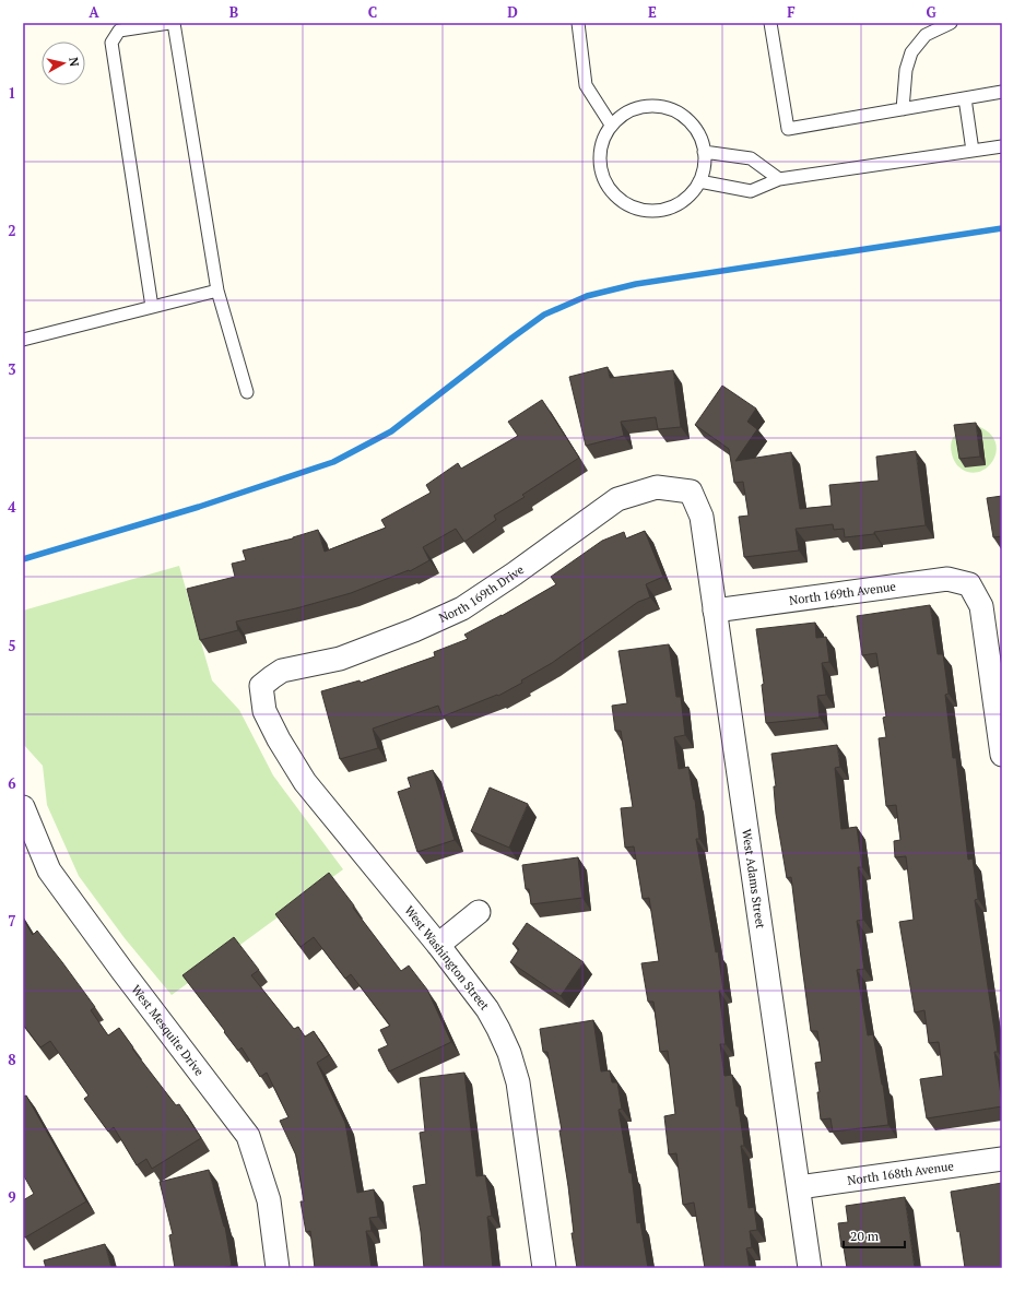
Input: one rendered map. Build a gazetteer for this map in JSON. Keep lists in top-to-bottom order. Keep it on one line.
{"streets":{"street":["North 169th Drive","North 169th Avenue","West Adams Street","West Washington Street","West Mesquite Drive","North 168th Avenue"]},"crossings":[["North 169th Drive","West Adams Street"],["North 169th Drive","West Washington Street"],["North 169th Avenue","West Adams Street"],["West Adams Street","North 168th Avenue"]],"scale_bar":"20 m","north":"right","grid":{"columns":["A","B","C","D","E","F","G"],"rows":["1","2","3","4","5","6","7","8","9"]}}
